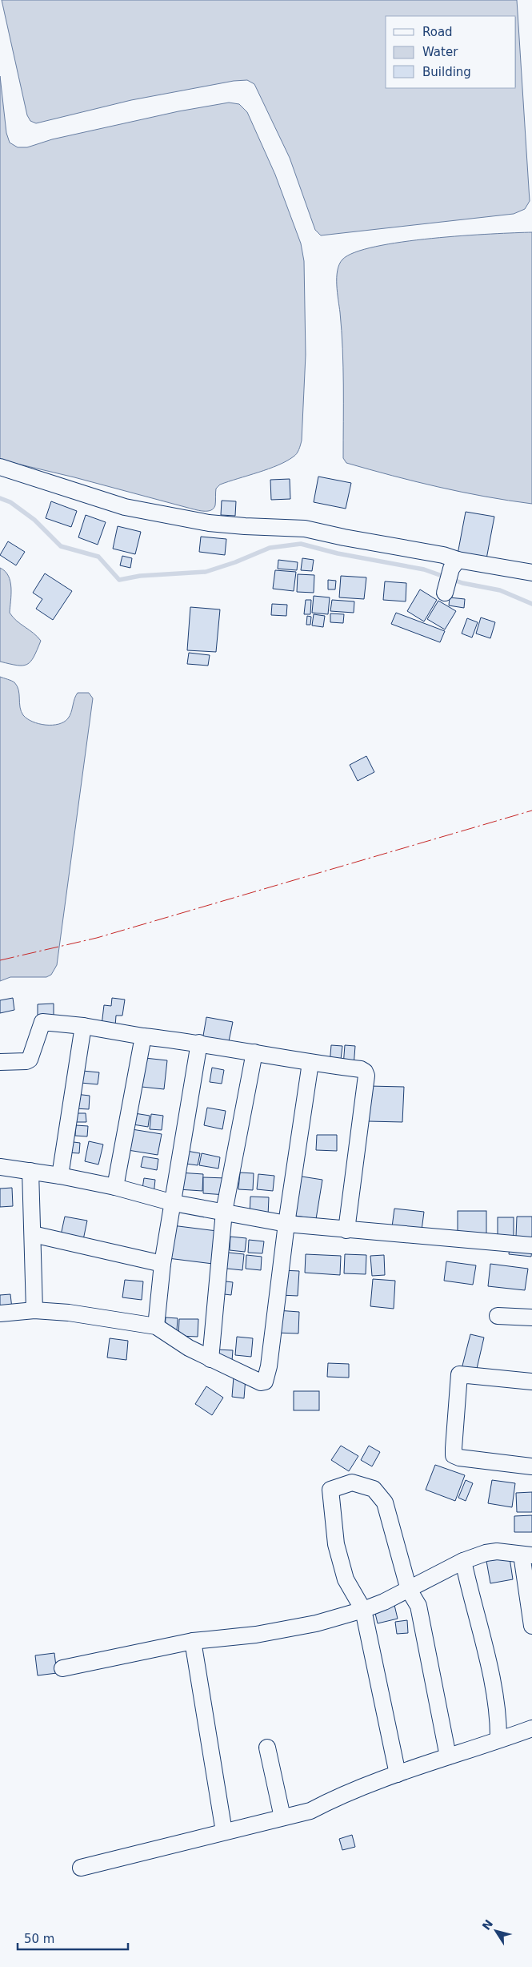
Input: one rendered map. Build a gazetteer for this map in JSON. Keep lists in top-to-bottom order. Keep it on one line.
{"legend":["Road","Water","Building"],"scale_bar":"50 m","north":"top left"}
